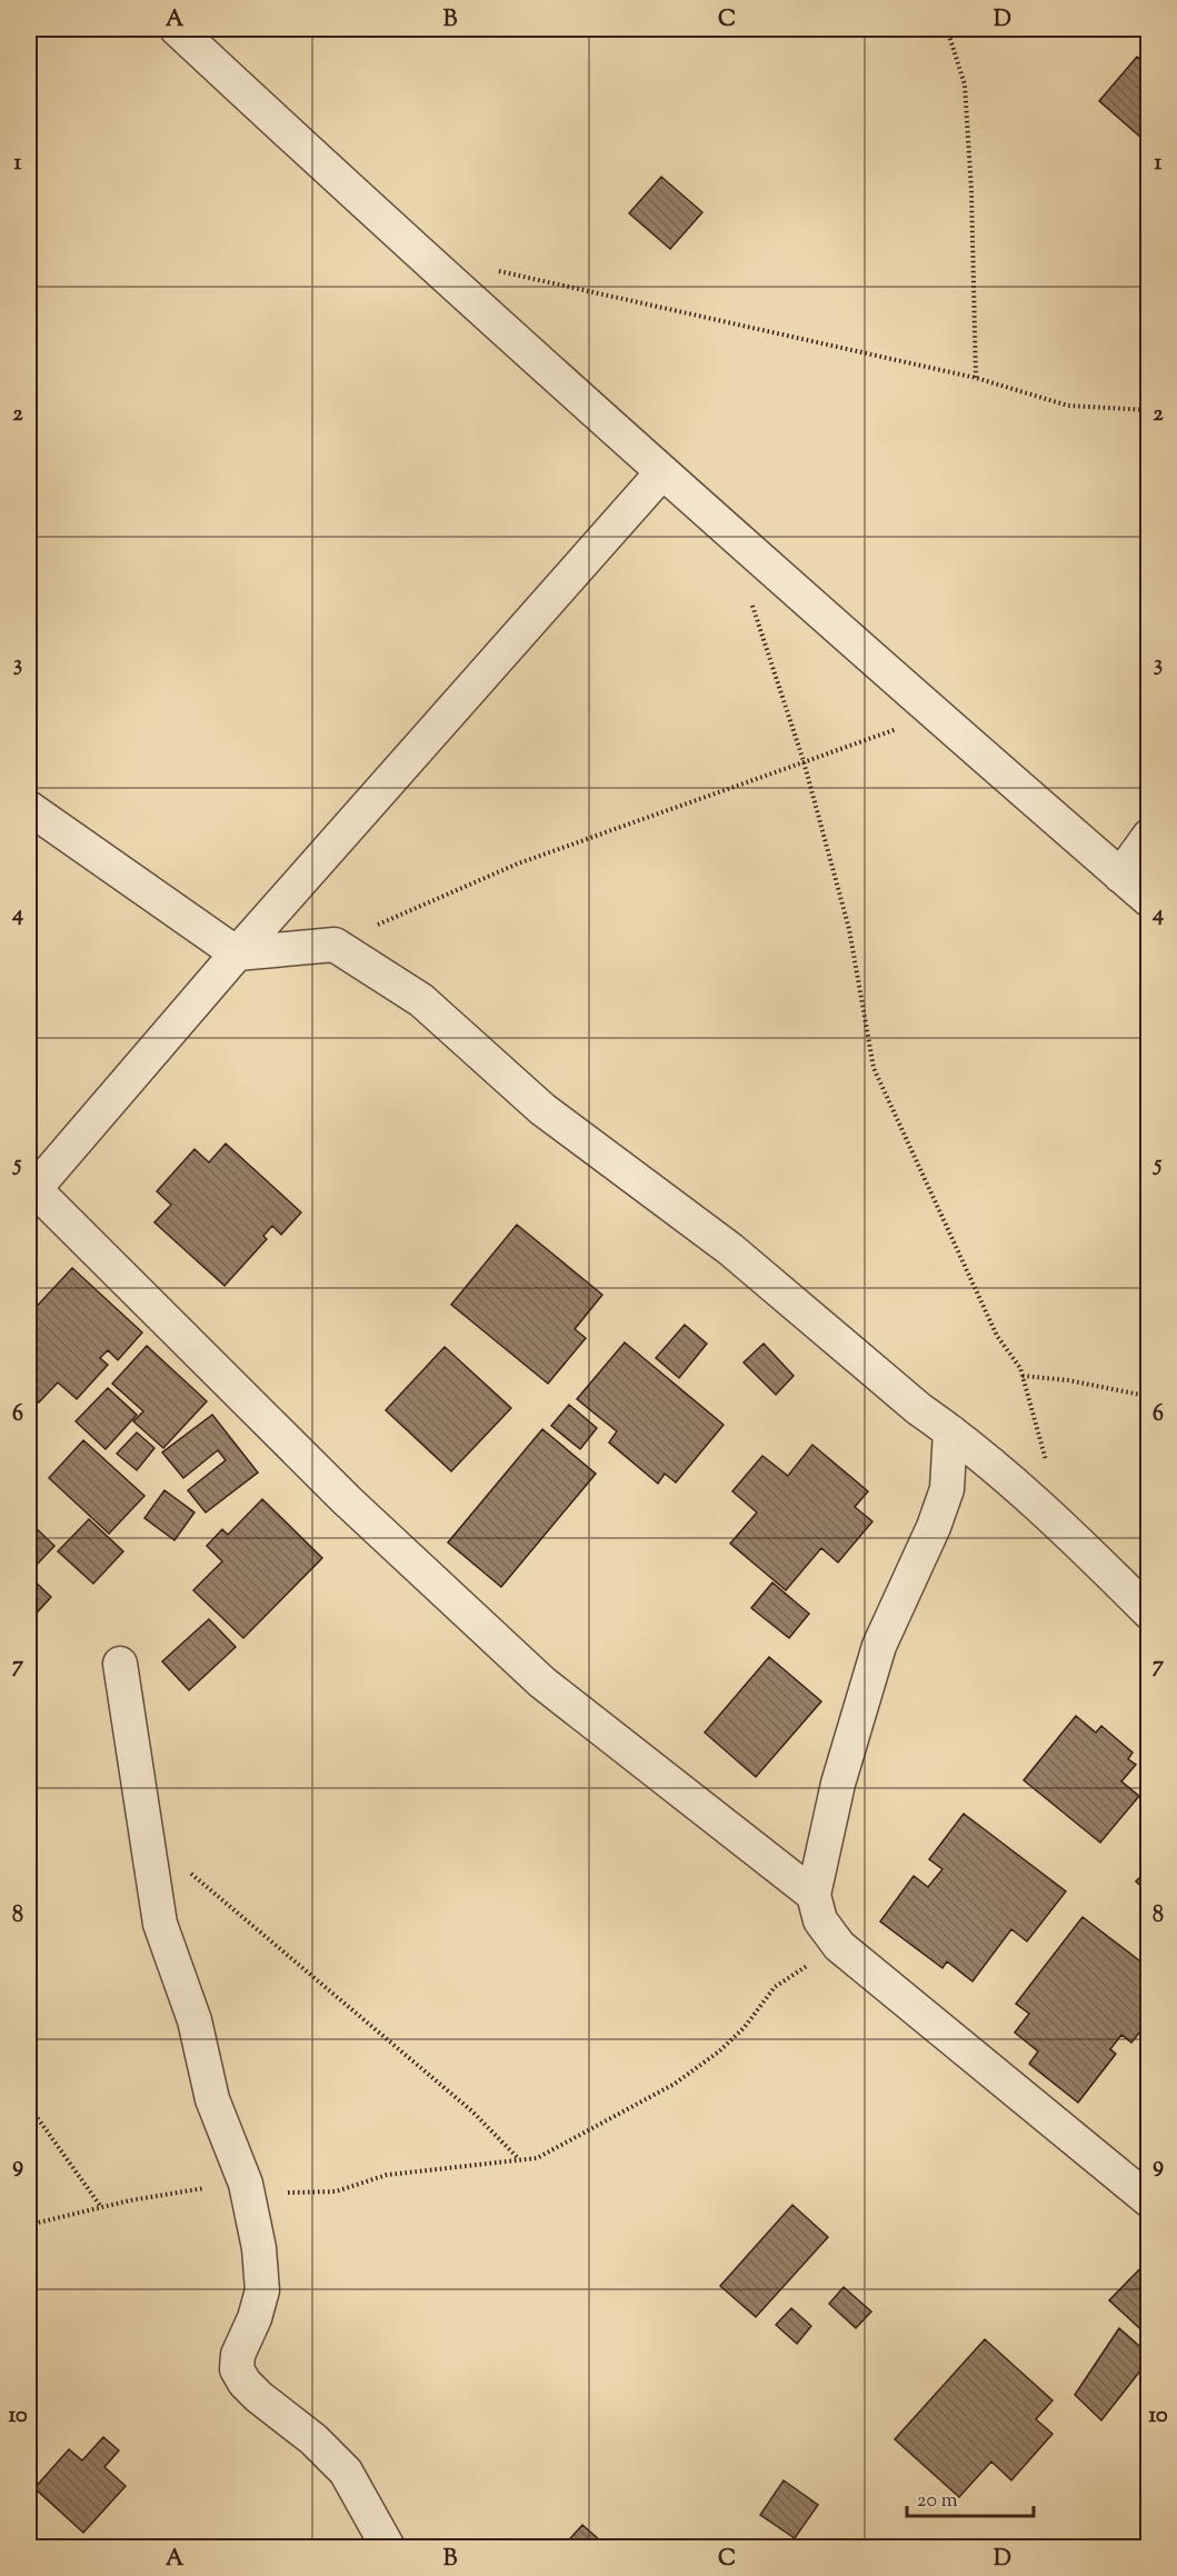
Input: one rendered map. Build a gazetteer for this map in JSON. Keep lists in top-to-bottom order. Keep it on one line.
{"scale_bar":"20 m","grid":{"columns":["A","B","C","D"],"rows":["1","2","3","4","5","6","7","8","9","10"]}}
